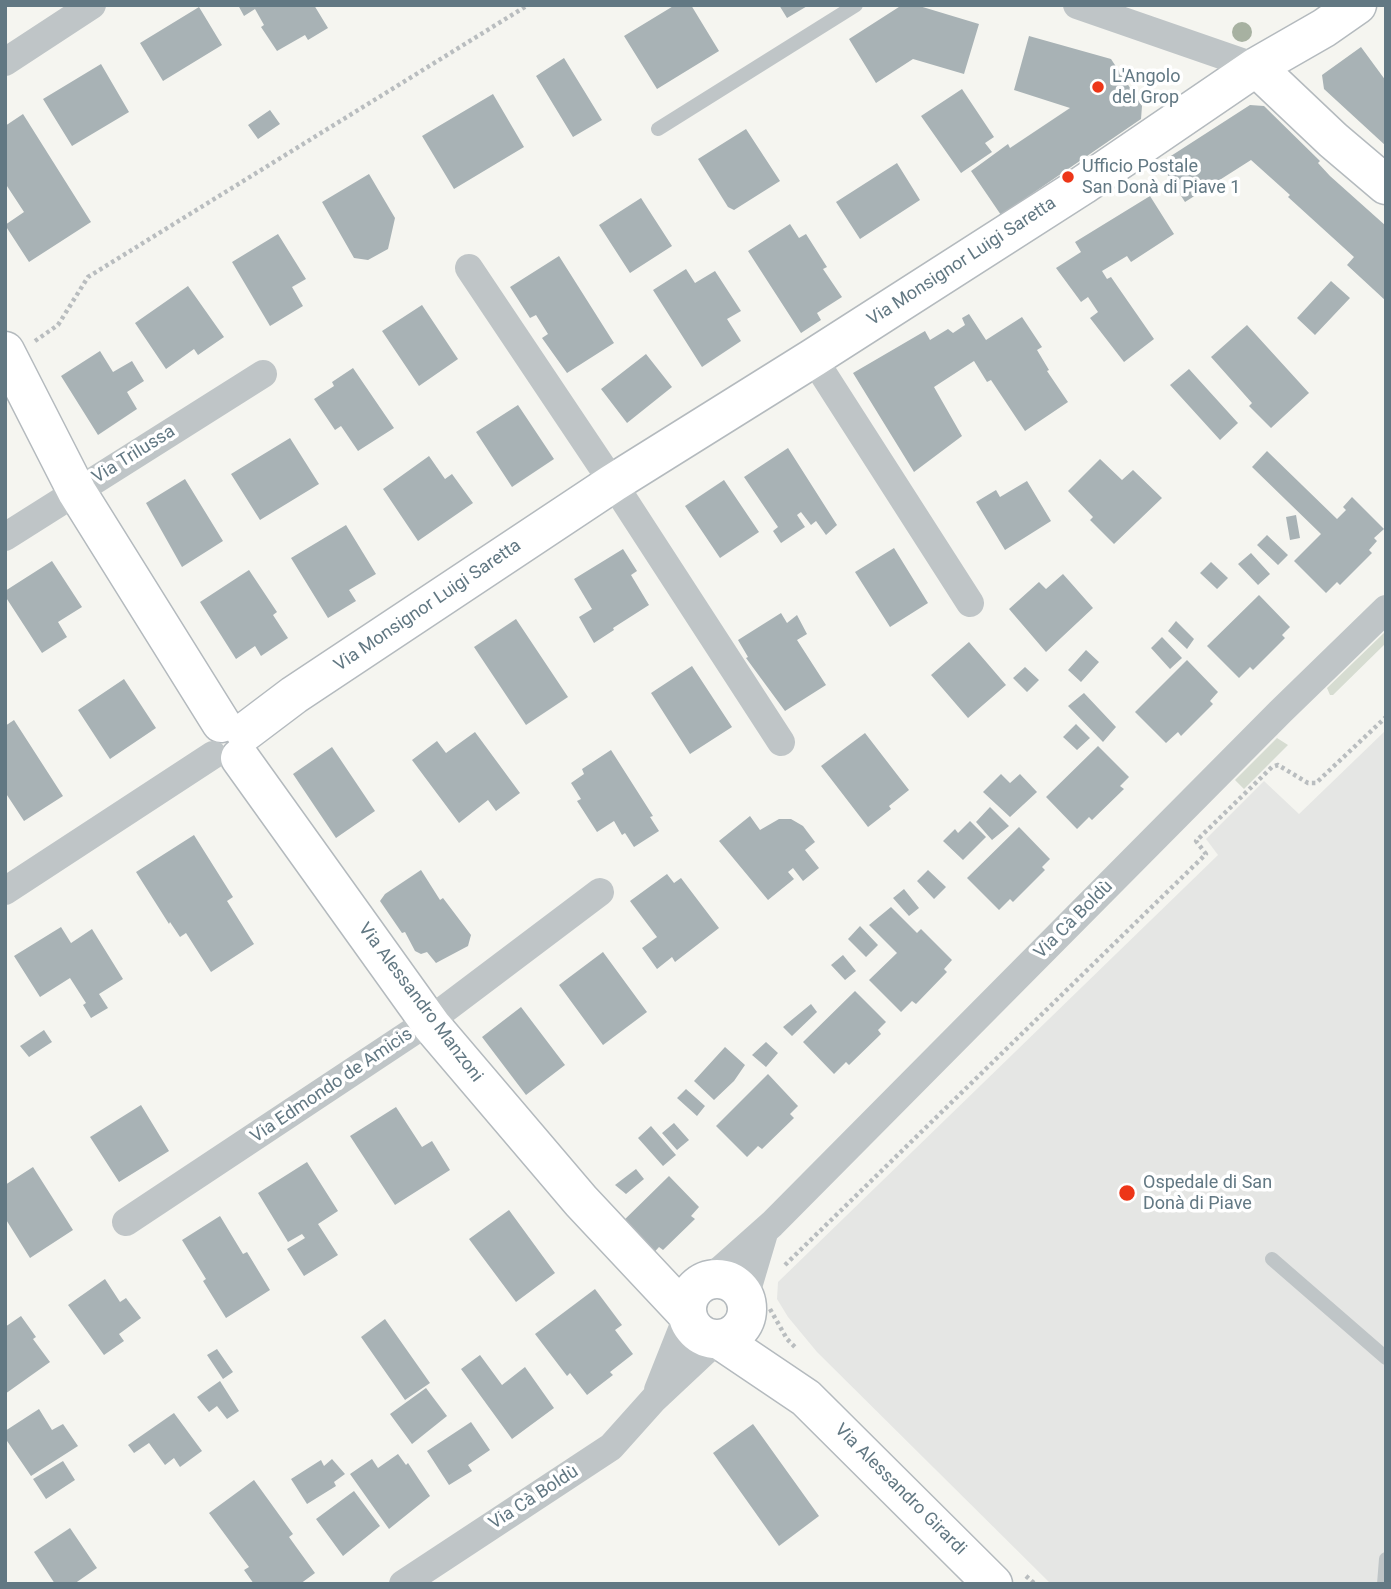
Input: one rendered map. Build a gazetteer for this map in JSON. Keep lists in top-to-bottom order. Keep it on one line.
{"streets":{"street":["Via Monsignor Luigi Saretta","Via Trilussa","Via Cà Boldù","Via Alessandro Manzoni","Via Edmondo de Amicis","Via Alessandro Girardi"]},"crossings":[["Via Monsignor Luigi Saretta","Via Alessandro Manzoni"],["Via Trilussa","Via Alessandro Manzoni"],["Via Cà Boldù","Via Alessandro Manzoni"],["Via Cà Boldù","Via Alessandro Girardi"],["Via Alessandro Manzoni","Via Edmondo de Amicis"],["Via Alessandro Manzoni","Via Alessandro Girardi"]],"places":["L'Angolo del Grop","Ufficio Postale San Donà di Piave 1","Ospedale di San Donà di Piave"]}
